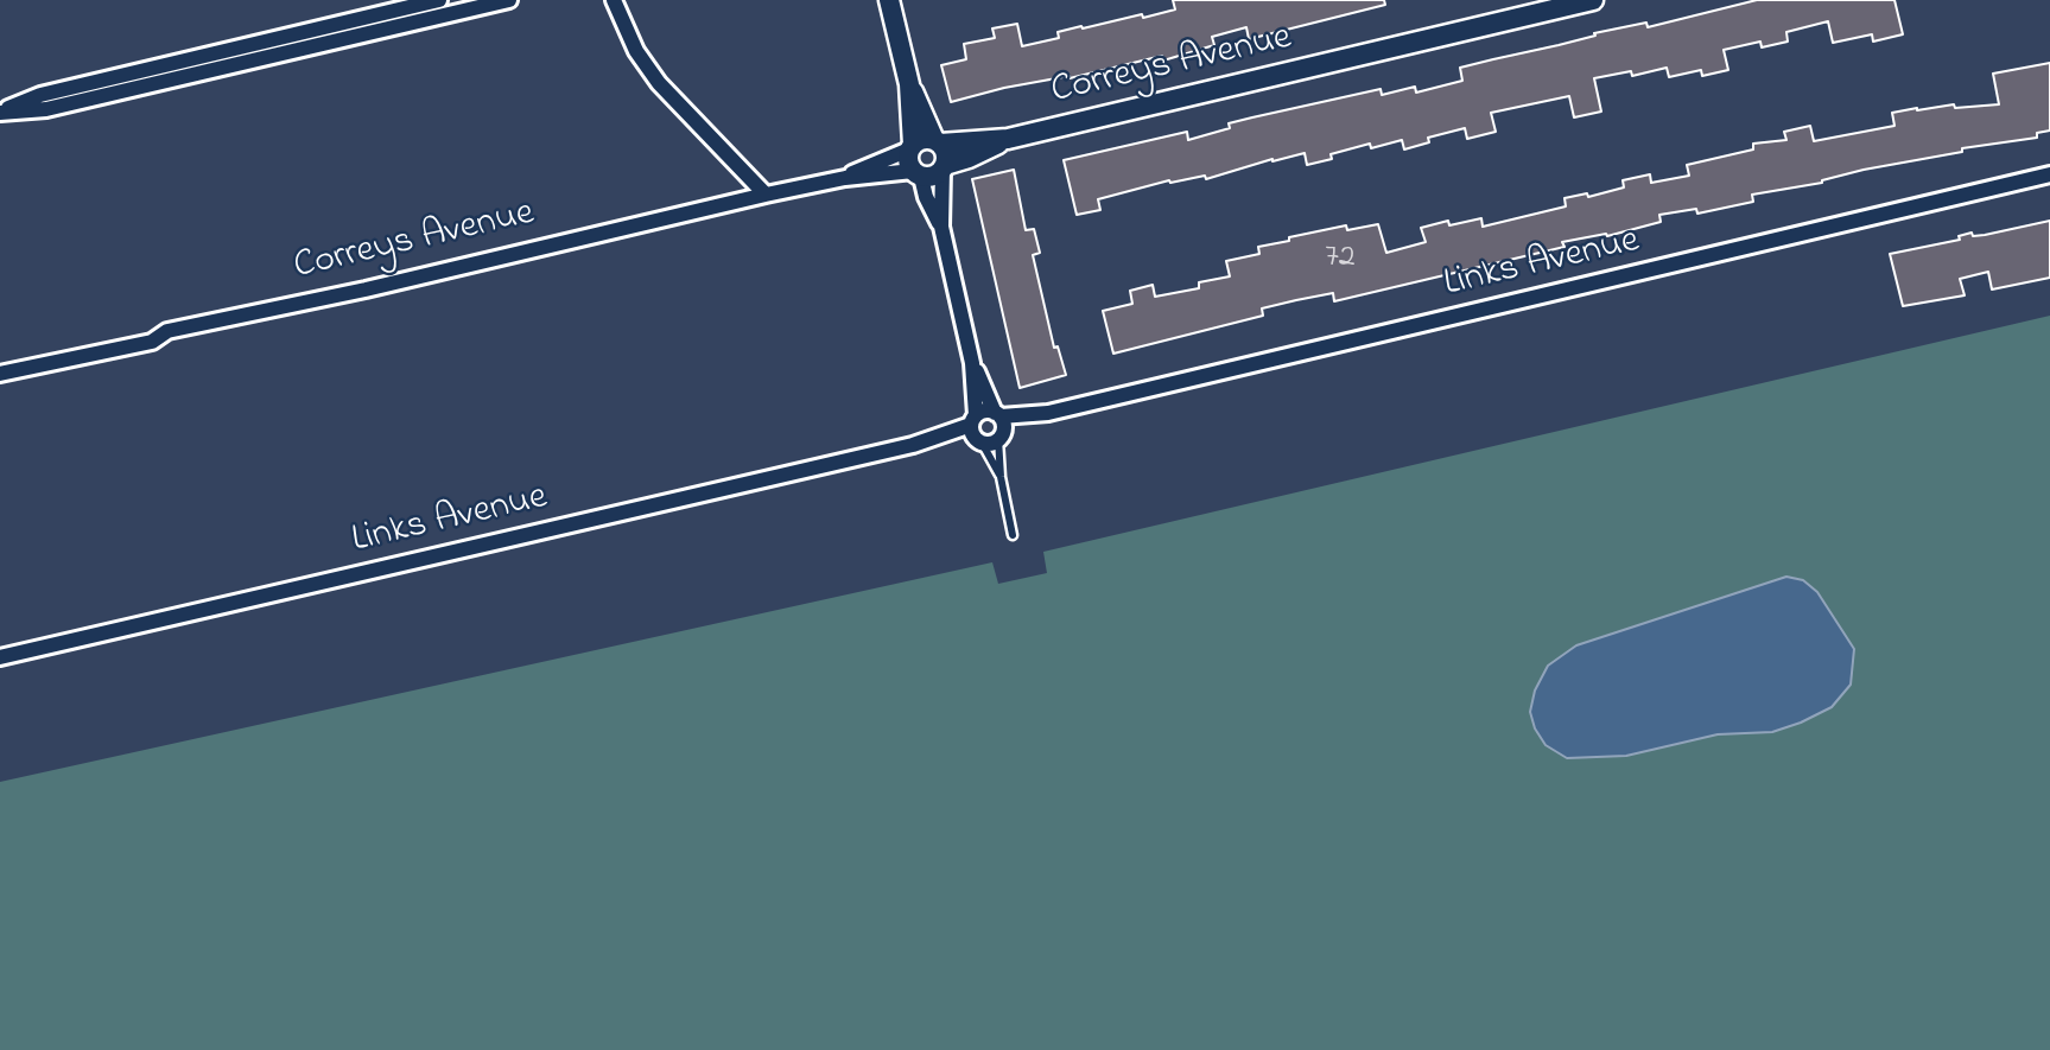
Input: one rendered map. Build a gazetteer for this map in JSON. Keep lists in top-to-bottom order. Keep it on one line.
{"streets":{"street":["Correys Avenue","Links Avenue"]},"house_numbers":["72"]}
